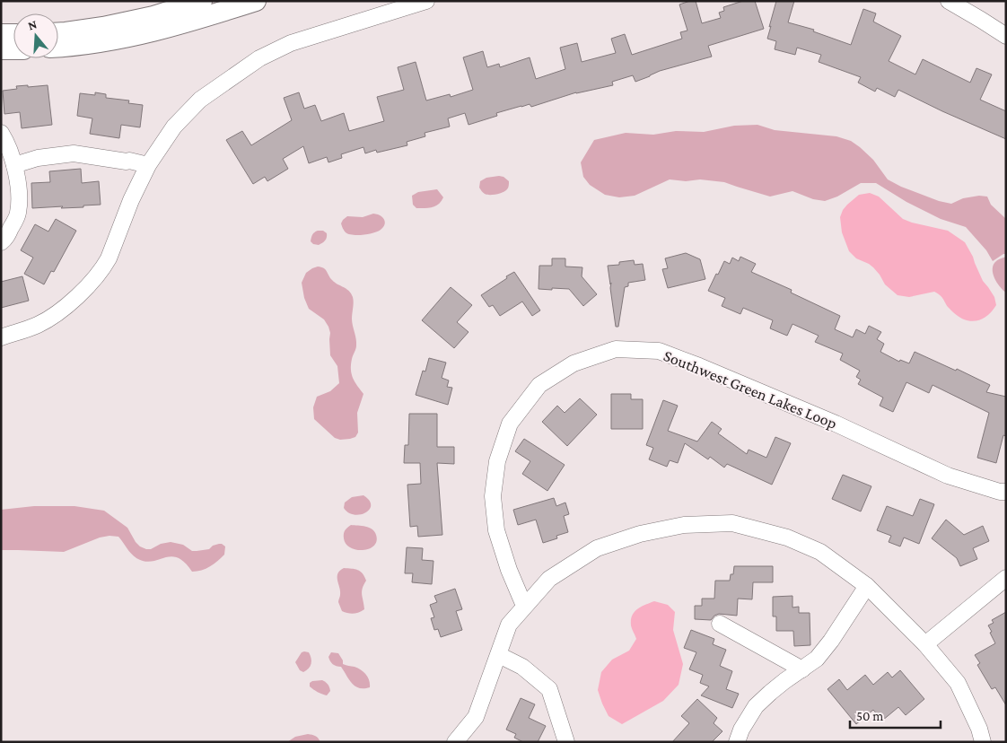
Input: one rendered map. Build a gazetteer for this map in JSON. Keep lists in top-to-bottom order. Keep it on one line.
{"streets":{"street":["Southwest Green Lakes Loop"]},"scale_bar":"50 m","north":"top"}
